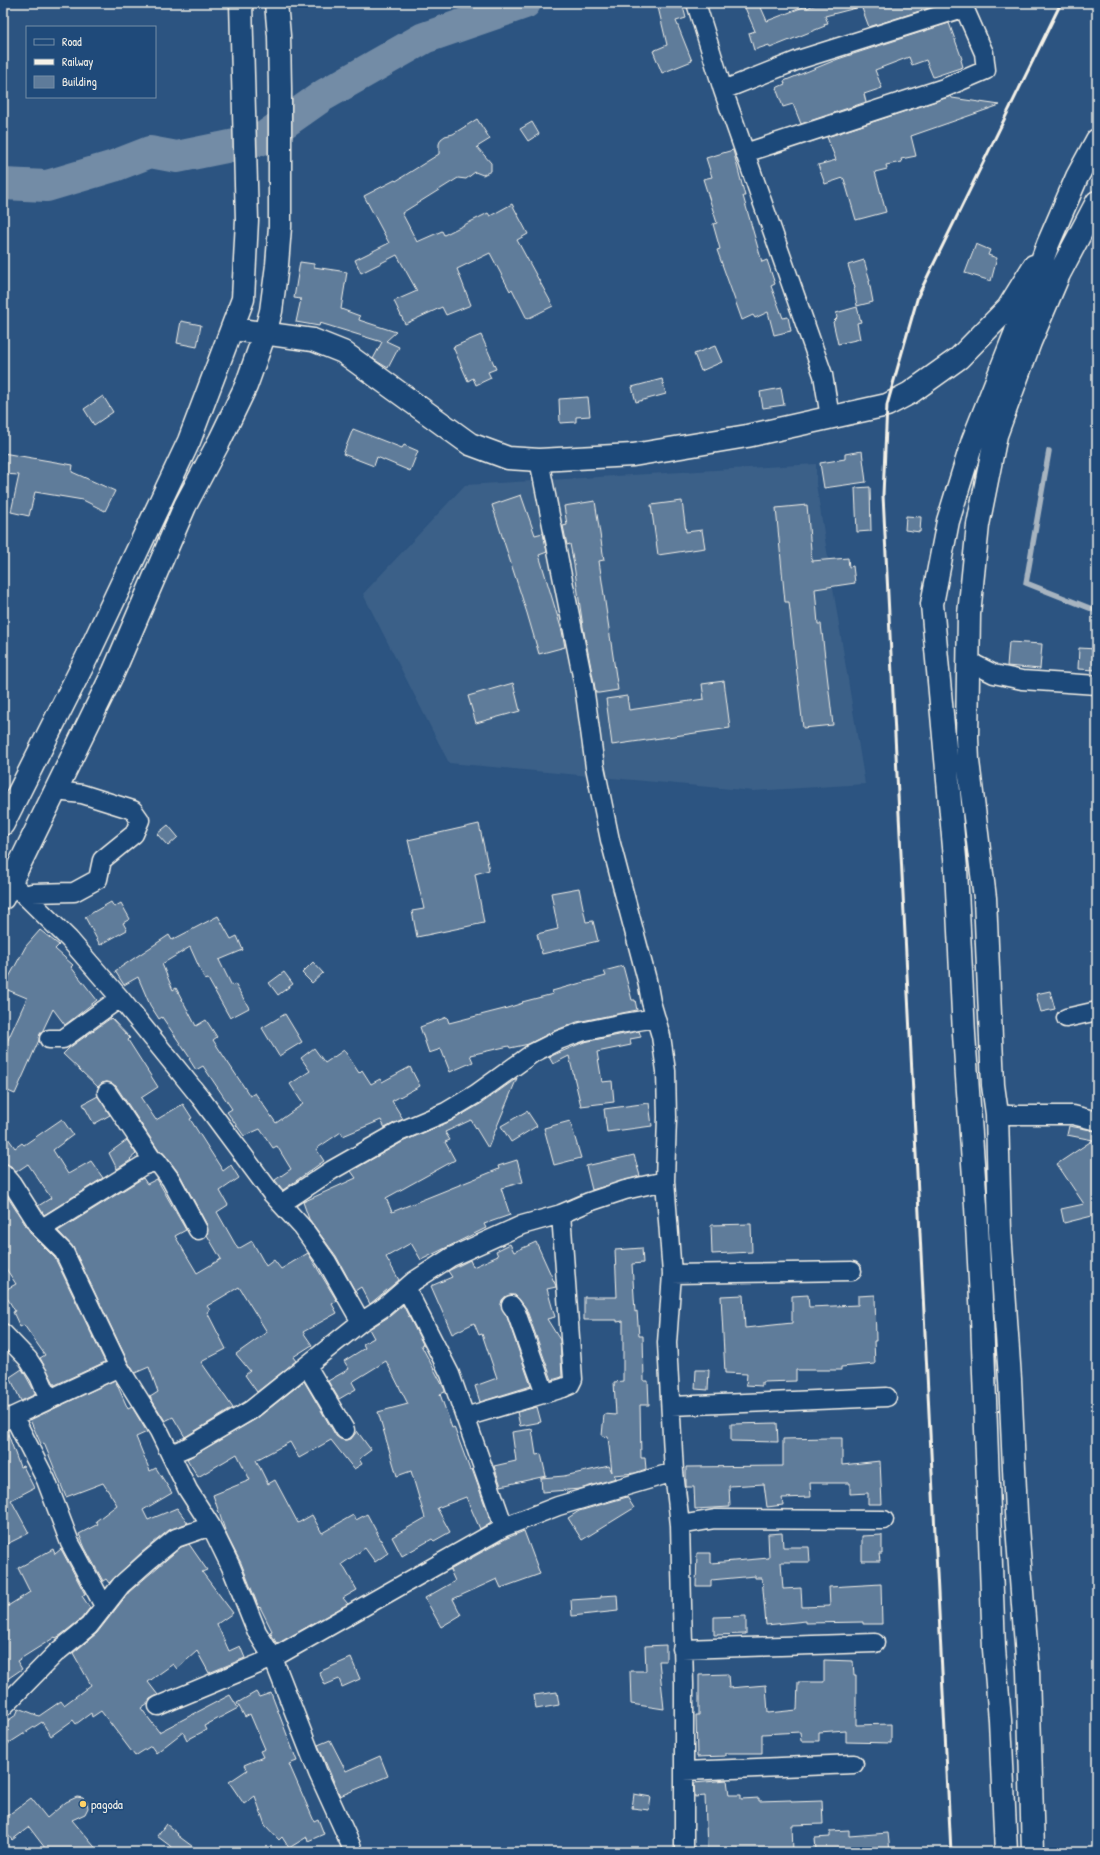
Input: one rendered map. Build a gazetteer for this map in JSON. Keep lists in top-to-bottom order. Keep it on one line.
{"places":["pagoda"],"legend":["Road","Railway","Building"]}
